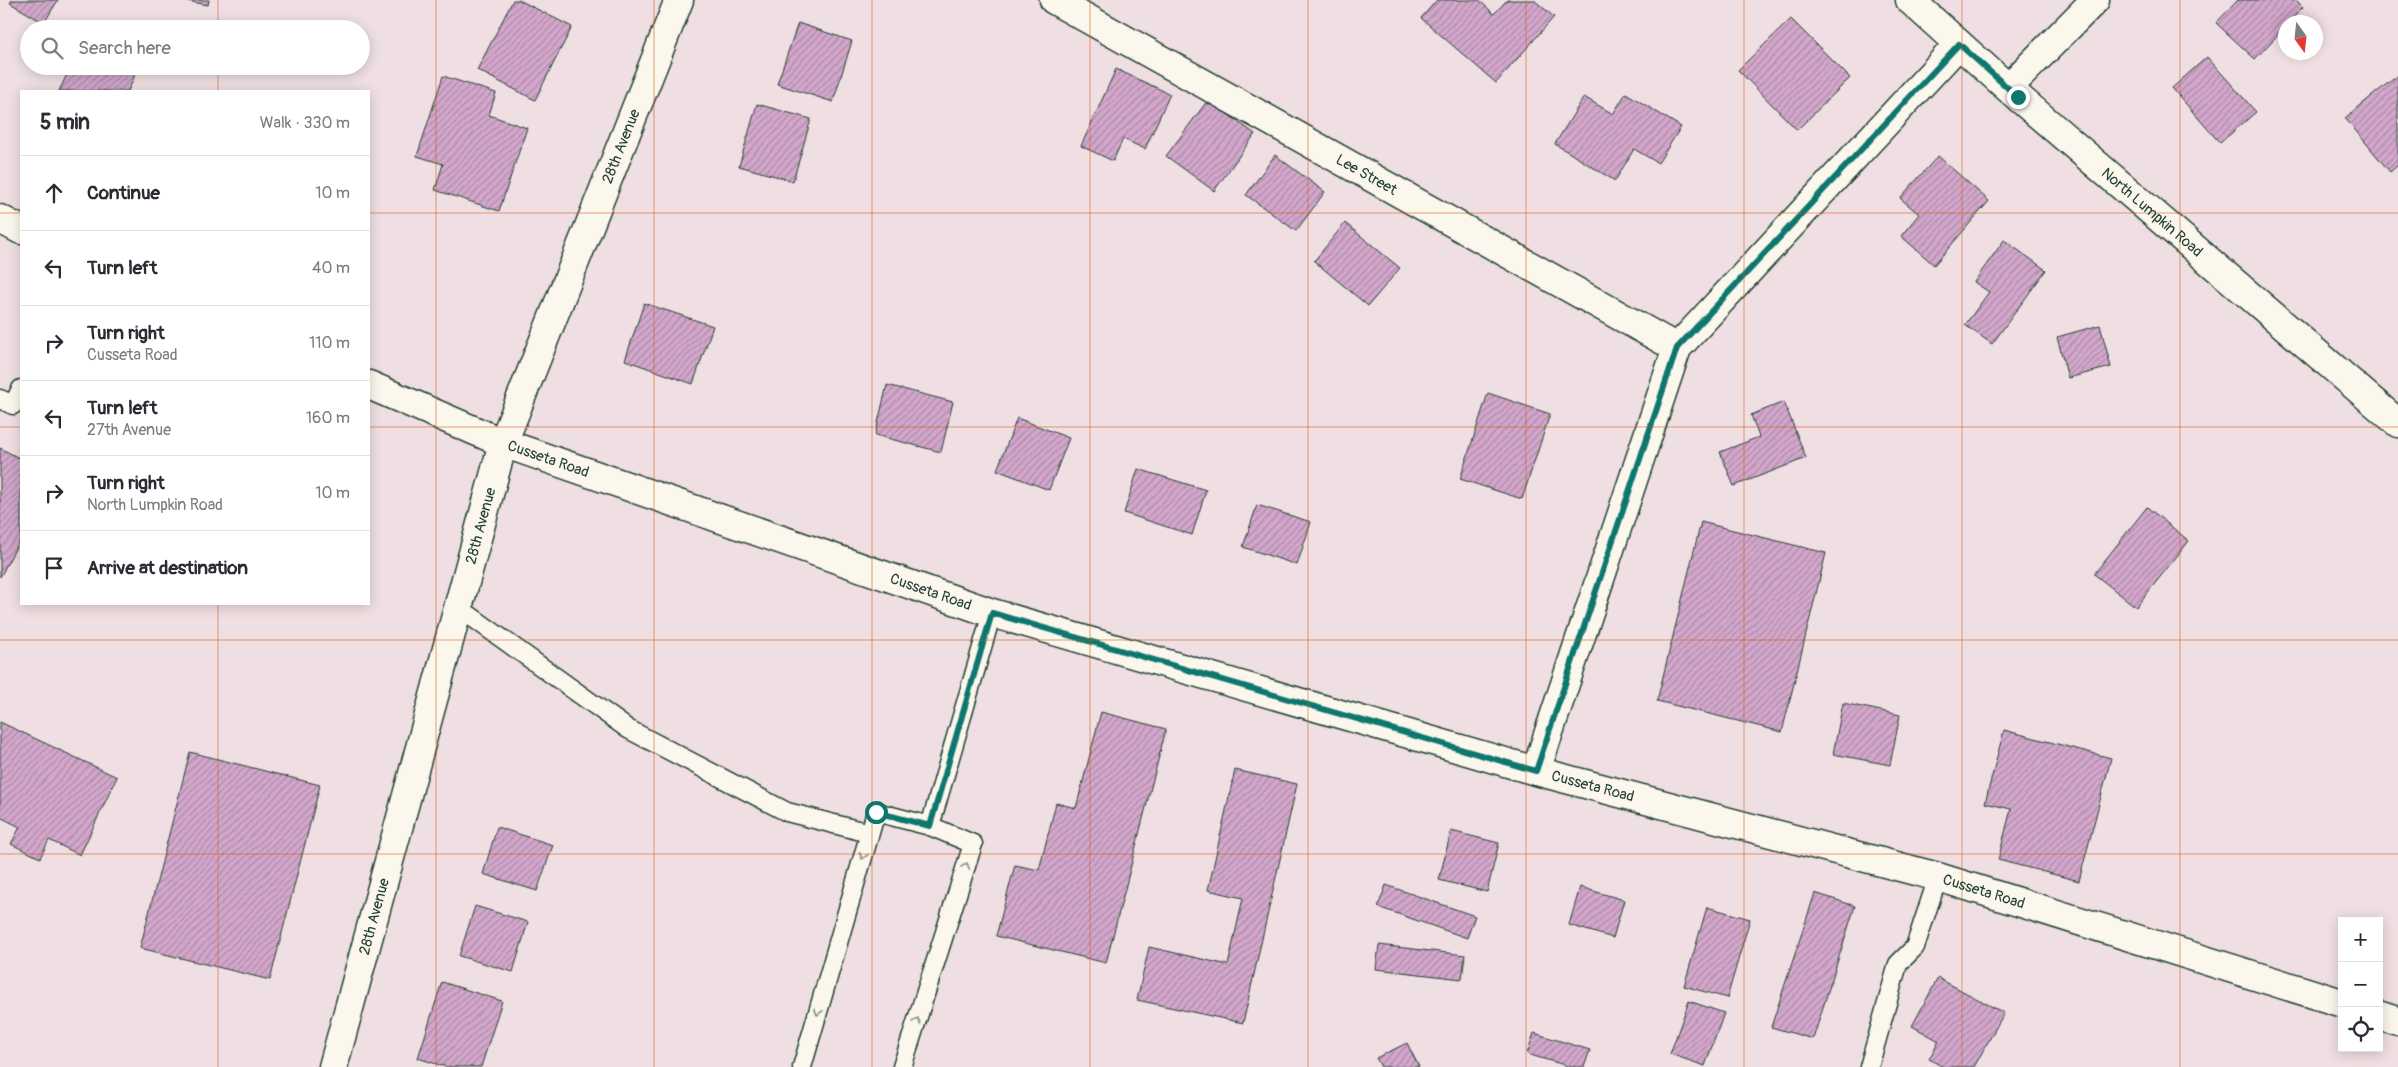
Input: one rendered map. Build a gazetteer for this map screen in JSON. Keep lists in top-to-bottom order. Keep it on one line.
{"streets":{"street":["28th Avenue","Lee Street","North Lumpkin Road","Cusseta Road"]},"crossings":[["28th Avenue","Cusseta Road"]],"north":"bottom","page":{"search":"Search here","heading":["5 min","Walk · 330 m"],"list":[["Continue","10 m"],["Turn left","40 m"],["Turn right","Cusseta Road","110 m"],["Turn left","27th Avenue","160 m"],["Turn right","North Lumpkin Road","10 m"],"Arrive at destination"],"map_buttons":["+","−"]}}
